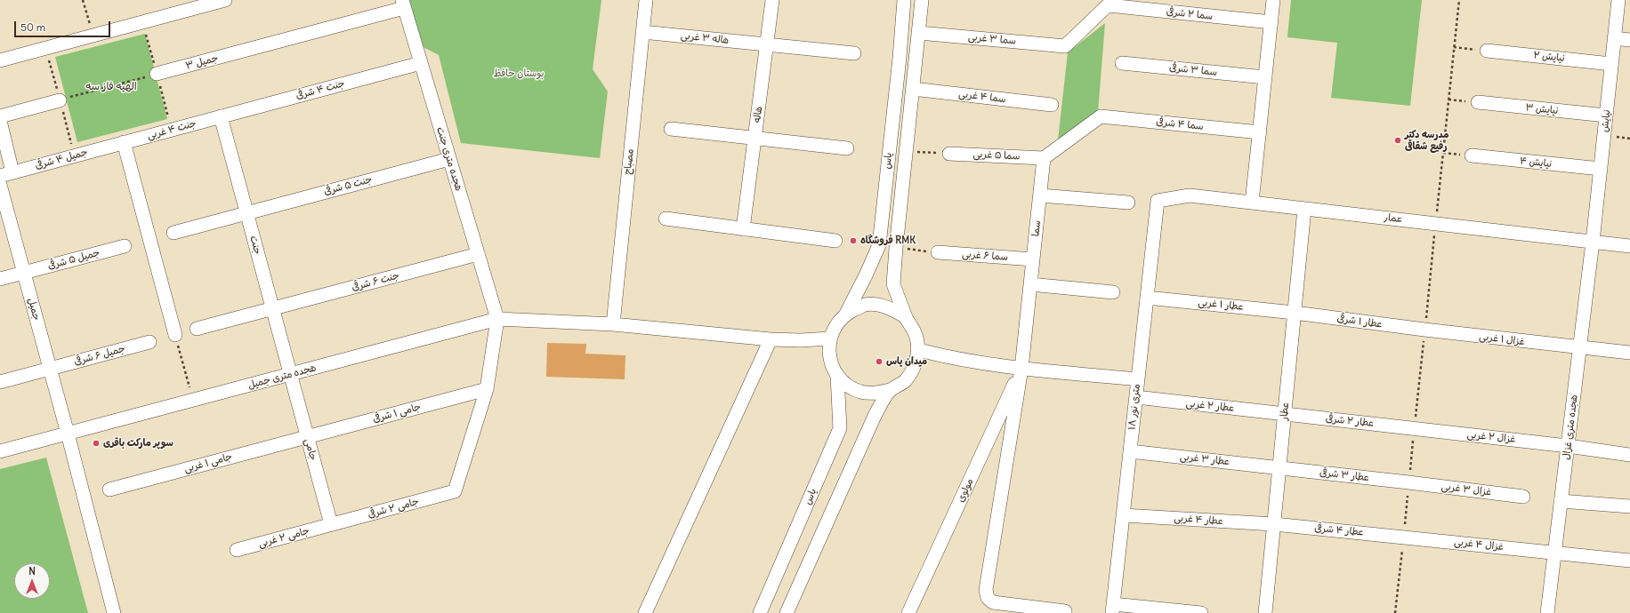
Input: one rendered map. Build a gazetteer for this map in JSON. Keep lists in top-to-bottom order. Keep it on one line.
{"streets":{"street":["سما ۲ شرقی","هاله ۳ غربی","سما ۳ غربی","نیایش ۲","جمیل ۳","سما ۳ شرقی","جنت ۴ شرقی","سما ۴ غربی","نیایش ۳","هاله","نیایش","سما ۴ شرقی","جنت ۴ غربی","سما ۵ غربی","جمیل ۴ شرقی","هجده متری جنت","یاس","مصباح","نیایش ۴","جنت ۵ شرقی","عمار","سما","جنت","سما ۶ غربی","جمیل ۵ شرقی","جنت ۶ شرقی","عطار ۱ غربی","جمیل","عطار ۱ شرقی","غزال ۱ غربی","جمیل ۶ شرقی","هجده متری جمیل","عطار ۲ غربی","۱۸ متری نور","عطار","جامی ۱ شرقی","عطار ۲ شرقی","هجده متری غزال","غزال ۲ غربی","جامی","عطار ۳ غربی","جامی ۱ غربی","عطار ۳ شرقی","غزال ۳ غربی","مولوی","جامی ۲ شرقی","عطار ۴ غربی","عطار ۴ شرقی","جامی ۲ غربی","غزال ۴ غربی"]},"crossings":[["سما ۲ شرقی","سما ۳ غربی"],["هاله ۳ غربی","هاله"],["هاله ۳ غربی","مصباح"],["سما ۳ غربی","یاس"],["نیایش ۲","نیایش"],["جمیل ۳","هجده متری جنت"],["جنت ۴ شرقی","جنت ۴ غربی"],["جنت ۴ شرقی","هجده متری جنت"],["جنت ۴ شرقی","جنت"],["سما ۴ غربی","یاس"],["نیایش ۳","نیایش"],["نیایش","نیایش ۴"],["نیایش","عمار"],["نیایش","هجده متری غزال"],["سما ۴ شرقی","سما ۵ غربی"],["سما ۴ شرقی","سما"],["جنت ۴ غربی","جمیل ۴ شرقی"],["جنت ۴ غربی","جنت"],["سما ۵ غربی","سما"],["هجده متری جنت","جنت ۵ شرقی"],["هجده متری جنت","جنت ۶ شرقی"],["هجده متری جنت","هجده متری جمیل"],["جنت ۵ شرقی","جنت"],["عمار","۱۸ متری نور"],["عمار","عطار"],["عمار","هجده متری غزال"],["سما","سما ۶ غربی"],["سما","مولوی"],["جنت","جنت ۶ شرقی"],["جنت","هجده متری جمیل"],["جنت","جامی"],["جمیل ۵ شرقی","جمیل"],["عطار ۱ غربی","عطار ۱ شرقی"],["عطار ۱ غربی","۱۸ متری نور"],["عطار ۱ غربی","عطار"],["جمیل","جمیل ۶ شرقی"],["جمیل","هجده متری جمیل"],["عطار ۱ شرقی","غزال ۱ غربی"],["عطار ۱ شرقی","عطار"],["غزال ۱ غربی","هجده متری غزال"],["هجده متری جمیل","جامی"],["عطار ۲ غربی","۱۸ متری نور"],["عطار ۲ غربی","عطار"],["عطار ۲ غربی","عطار ۲ شرقی"],["۱۸ متری نور","عطار ۳ غربی"],["۱۸ متری نور","عطار ۴ غربی"],["عطار","عطار ۲ شرقی"],["عطار","عطار ۳ غربی"],["عطار","عطار ۳ شرقی"],["عطار","عطار ۴ غربی"],["عطار","عطار ۴ شرقی"],["جامی ۱ شرقی","جامی"],["جامی ۱ شرقی","جامی ۱ غربی"],["جامی ۱ شرقی","جامی ۲ شرقی"],["عطار ۲ شرقی","غزال ۲ غربی"],["هجده متری غزال","غزال ۲ غربی"],["هجده متری غزال","غزال ۴ غربی"],["جامی","جامی ۱ غربی"],["جامی","جامی ۲ شرقی"],["جامی","جامی ۲ غربی"],["عطار ۳ غربی","عطار ۳ شرقی"],["عطار ۳ شرقی","غزال ۳ غربی"],["جامی ۲ شرقی","جامی ۲ غربی"],["عطار ۴ غربی","عطار ۴ شرقی"],["عطار ۴ شرقی","غزال ۴ غربی"]],"districts":["الهیه فاز سه"],"parks":["بوستان حافظ"],"places":["مدرسه دکتر رفیع شقاقی","فروشگاه RMK","میدان یاس","سوپر مارکت باقری"],"scale_bar":"50 m","north":"top"}
